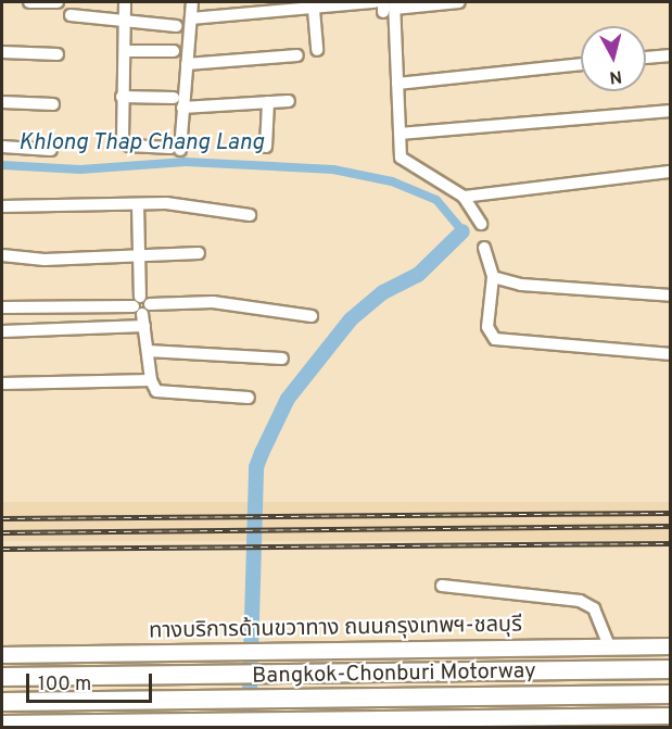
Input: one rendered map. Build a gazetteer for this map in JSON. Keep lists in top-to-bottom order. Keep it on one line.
{"streets":{"highway":["Bangkok-Chonburi Motorway"],"main road":["ทางบริการด้านขวาทาง ถนนกรุงเทพฯ-ชลบุรี"]},"water":["Khlong Thap Chang Lang"],"scale_bar":"100 m","north":"bottom"}
